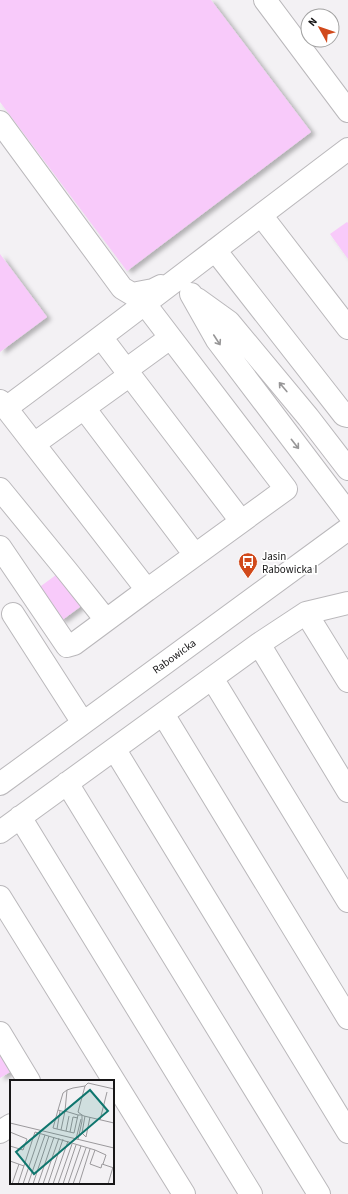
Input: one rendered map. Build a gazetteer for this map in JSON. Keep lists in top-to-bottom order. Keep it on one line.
{"streets":{"street":["Rabowicka"]},"places":{"bus stop":["Jasin Rabowicka I"]},"north":"top left"}
